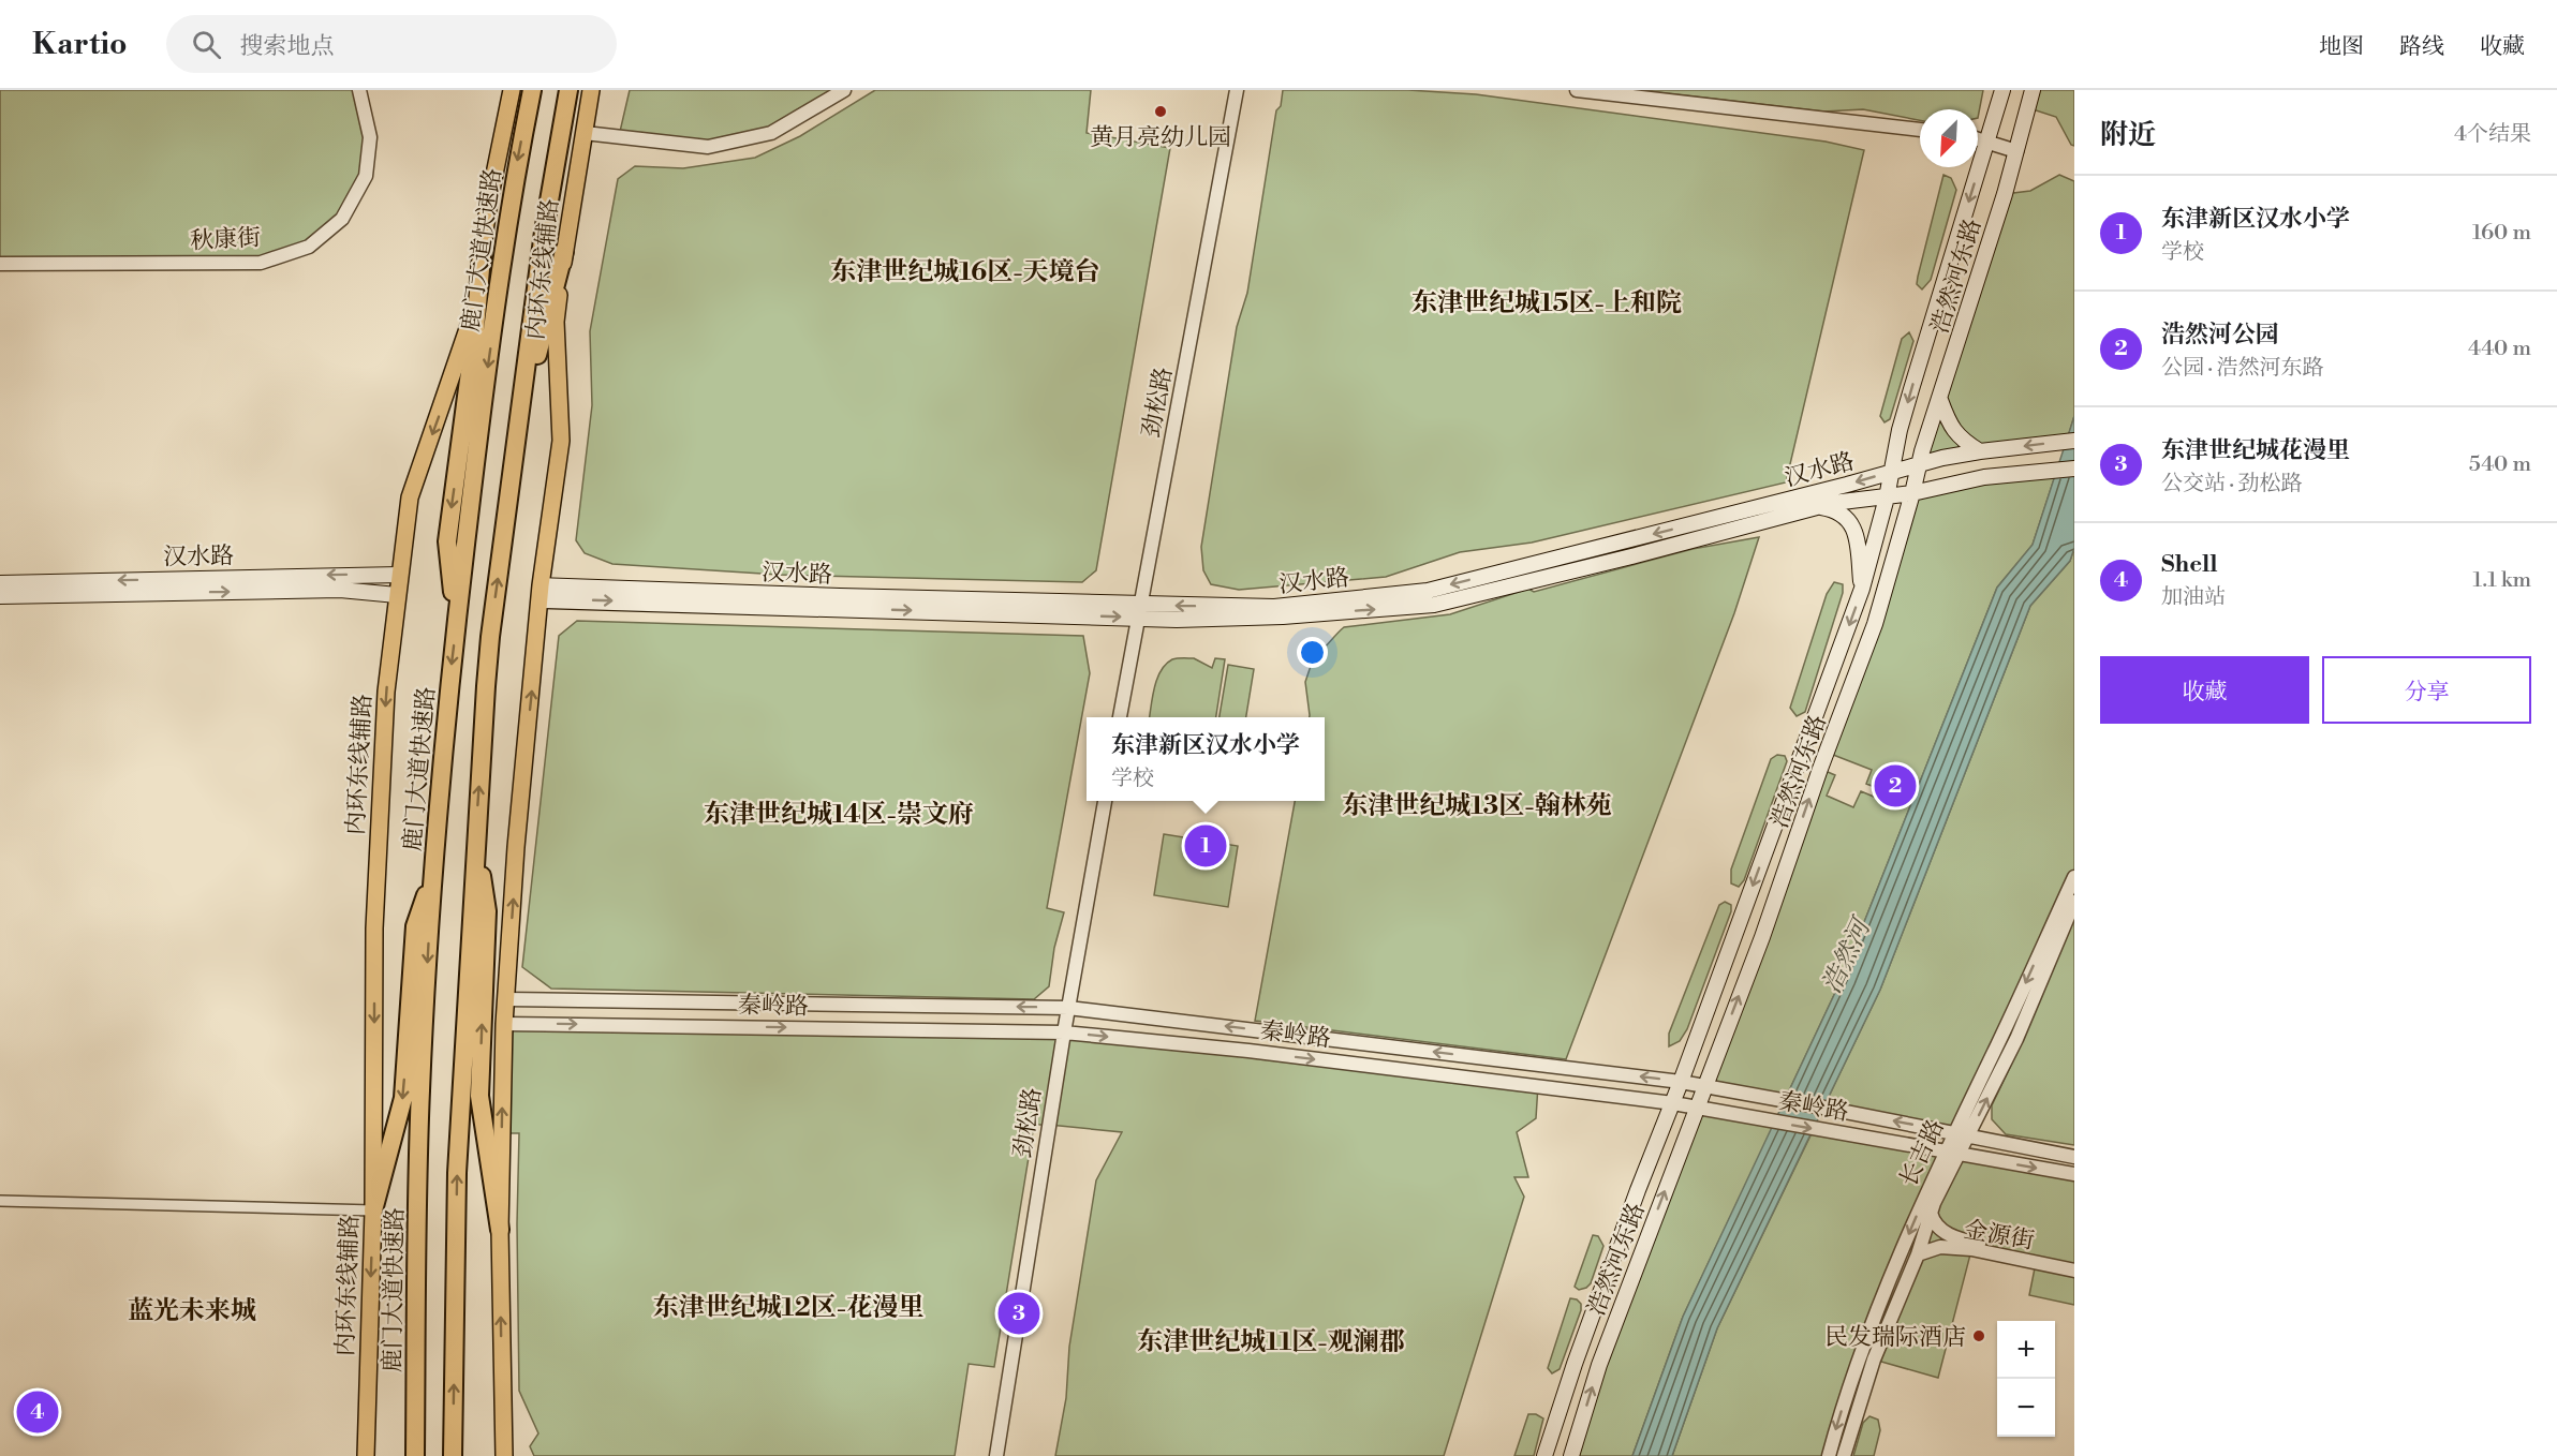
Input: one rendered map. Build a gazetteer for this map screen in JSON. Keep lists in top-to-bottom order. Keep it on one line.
{"streets":{"highway":["鹿门大道快速路"],"main road":["内环东线辅路","浩然河东路","汉水路"],"street":["秋康街","劲松路","秦岭路","长吉路","金源街"]},"crossings":[["内环东线辅路","汉水路"],["内环东线辅路","秦岭路"],["浩然河东路","汉水路"],["浩然河东路","秦岭路"],["劲松路","汉水路"],["劲松路","秦岭路"],["秦岭路","长吉路"],["长吉路","金源街"]],"districts":["东津世纪城16区-天境台","东津世纪城15区-上和院","东津世纪城13区-翰林苑","东津世纪城14区-崇文府","东津世纪城12区-花漫里","蓝光未来城","东津世纪城11区-观澜郡"],"water":["浩然河"],"places":["黄月亮幼儿园","民发瑞际酒店"],"north":"bottom left","page":{"header":"Kartio","search":"搜索地点","nav":["地图","路线","收藏"],"heading":["附近","4个结果"],"list":[{"mark":"1","name":"东津新区汉水小学","note":"学校","value":"160 m"},{"mark":"2","name":"浩然河公园","note":"公园 · 浩然河东路","value":"440 m"},{"mark":"3","name":"东津世纪城花漫里","note":"公交站 · 劲松路","value":"540 m"},{"mark":"4","name":"Shell","note":"加油站","value":"1.1 km"}],"buttons":["收藏","分享"],"popup":["东津新区汉水小学","学校"],"pins":["2","1","3","4"],"map_buttons":["+","−"]}}
